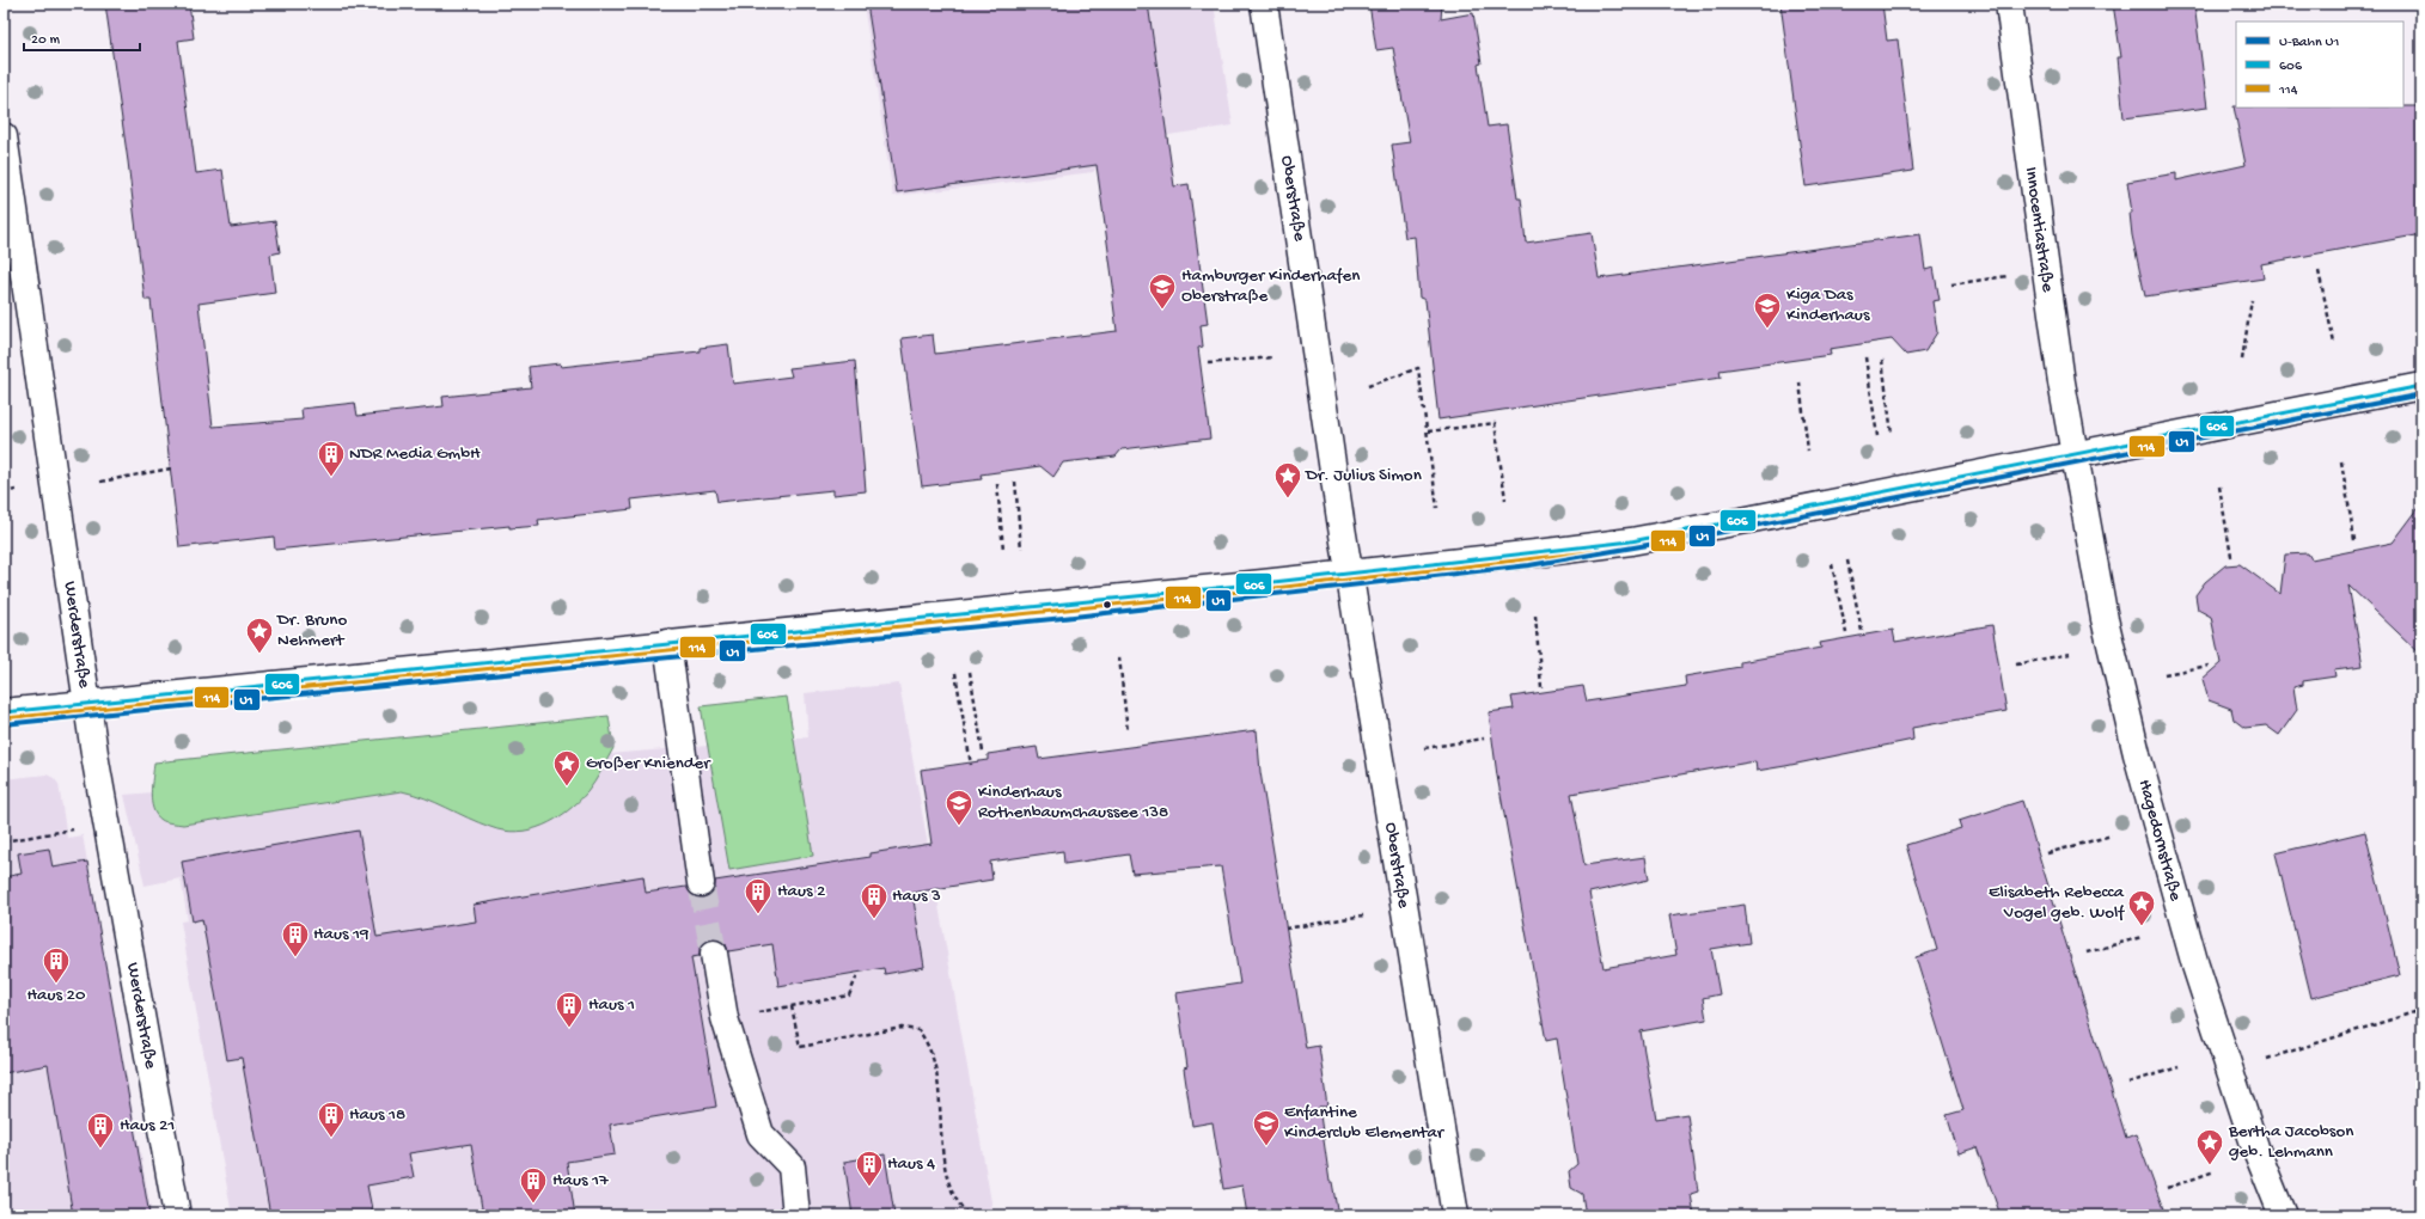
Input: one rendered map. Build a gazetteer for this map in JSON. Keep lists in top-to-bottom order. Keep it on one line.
{"streets":{"street":["Oberstraße","Innocentiastraße","Werderstraße","Hagedornstraße"]},"crossings":[["Innocentiastraße","Hagedornstraße"]],"places":{"school or university":["Hamburger Kinderhafen Oberstraße","Kiga Das Kinderhaus","Kinderhaus Rothenbaumchaussee 138","Enfantine Kinderclub Elementar"],"building":["NDR Media GmbH","Haus 2","Haus 3","Haus 19","Haus 20","Haus 1","Haus 18","Haus 21","Haus 4","Haus 17"],"place":["Dr. Julius Simon","Dr. Bruno Nehmert","Großer Kniender","Elisabeth Rebecca Vogel geb. Wolf","Bertha Jacobson geb. Lehmann"]},"lines":["transit line 606","transit line 114","metro line U1"],"legend":["U-Bahn U1","606","114"],"scale_bar":"20 m"}
